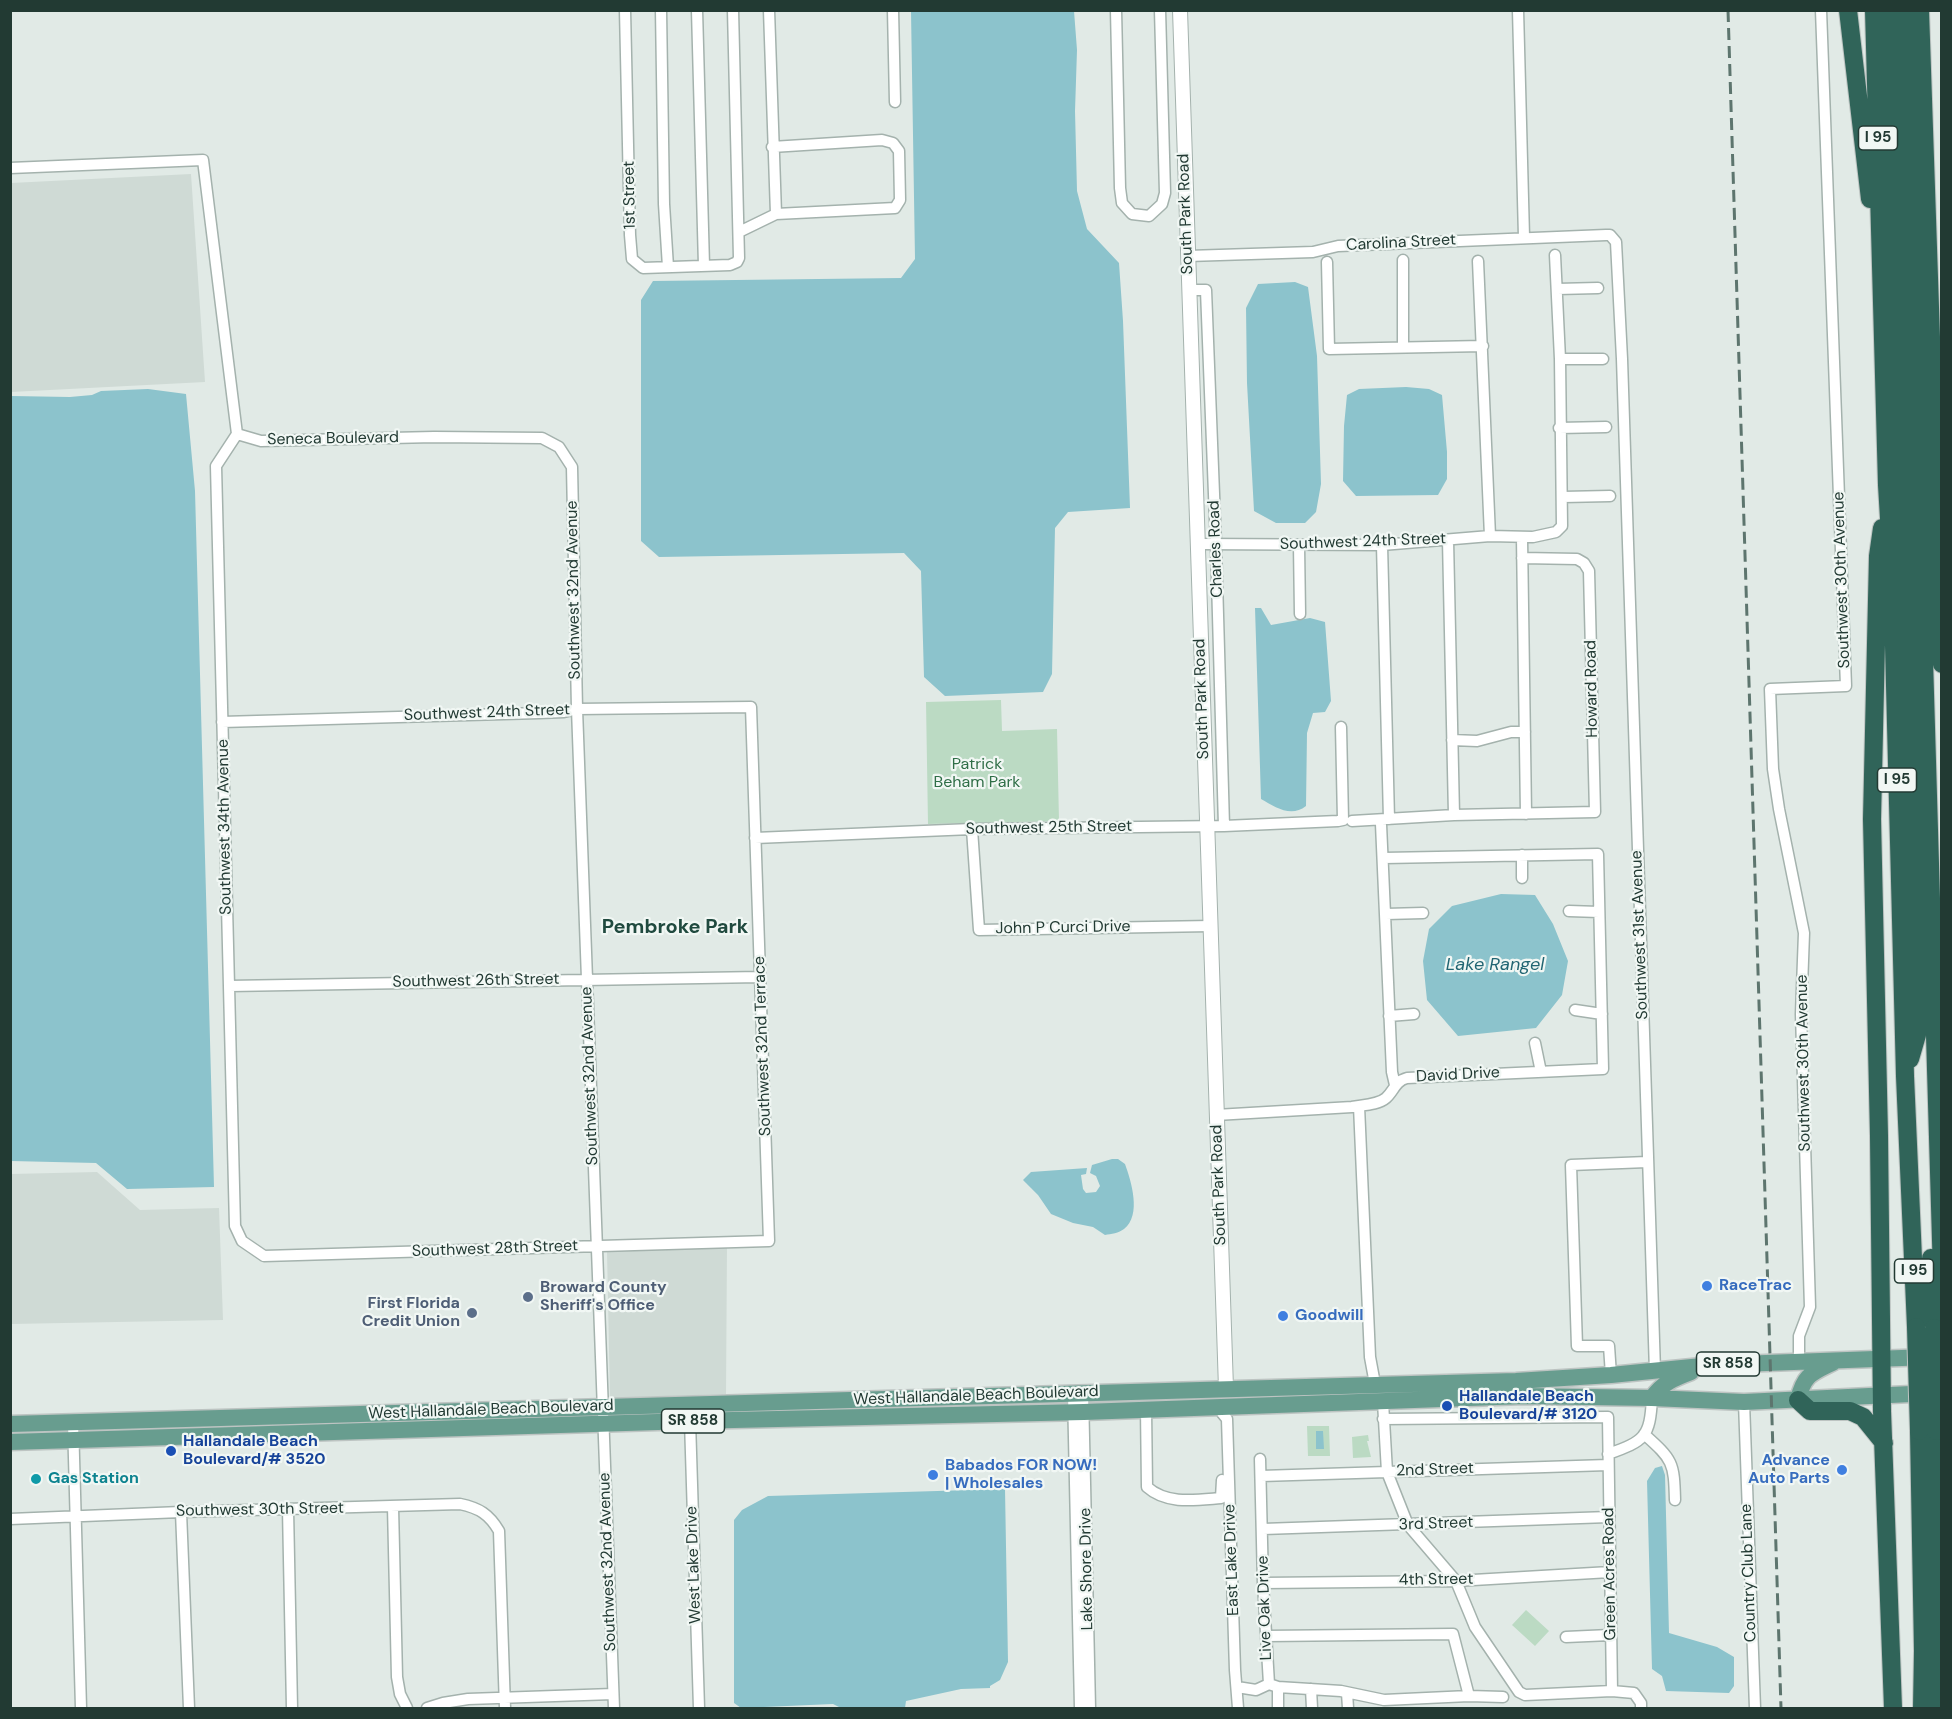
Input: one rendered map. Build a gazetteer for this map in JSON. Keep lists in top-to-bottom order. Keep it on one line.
{"streets":{"highway":["I 95"],"main road":["SR 858","West Hallandale Beach Boulevard"],"street":["1st Street","South Park Road","Carolina Street","Seneca Boulevard","Southwest 24th Street","Charles Road","Southwest 30th Avenue","Southwest 32nd Avenue","Howard Road","Southwest 34th Avenue","Southwest 25th Street","John P Curci Drive","Southwest 31st Avenue","Southwest 26th Street","Southwest 32nd Terrace","David Drive","Southwest 28th Street","2nd Street","Southwest 30th Street","3rd Street","East Lake Drive","West Lake Drive","Lake Shore Drive","Country Club Lane","Green Acres Road","4th Street","Live Oak Drive"]},"crossings":[["South Park Road","Carolina Street"],["South Park Road","Southwest 24th Street"],["South Park Road","Charles Road"],["South Park Road","Southwest 25th Street"],["South Park Road","John P Curci Drive"],["South Park Road","David Drive"],["South Park Road","West Hallandale Beach Boulevard"],["Carolina Street","Southwest 31st Avenue"],["Seneca Boulevard","Southwest 32nd Avenue"],["Seneca Boulevard","Southwest 34th Avenue"],["Southwest 24th Street","Charles Road"],["Southwest 24th Street","Southwest 32nd Avenue"],["Southwest 24th Street","Southwest 34th Avenue"],["Southwest 24th Street","Southwest 32nd Terrace"],["Charles Road","Southwest 25th Street"],["Southwest 30th Avenue","West Hallandale Beach Boulevard"],["Southwest 32nd Avenue","Southwest 26th Street"],["Southwest 32nd Avenue","Southwest 28th Street"],["Southwest 32nd Avenue","West Hallandale Beach Boulevard"],["Howard Road","Southwest 25th Street"],["Southwest 34th Avenue","Southwest 26th Street"],["Southwest 34th Avenue","Southwest 28th Street"],["Southwest 25th Street","John P Curci Drive"],["Southwest 25th Street","Southwest 32nd Terrace"],["Southwest 31st Avenue","West Hallandale Beach Boulevard"],["Southwest 26th Street","Southwest 32nd Terrace"],["Southwest 32nd Terrace","Southwest 28th Street"],["West Hallandale Beach Boulevard","East Lake Drive"],["West Hallandale Beach Boulevard","West Lake Drive"],["West Hallandale Beach Boulevard","Lake Shore Drive"],["West Hallandale Beach Boulevard","Country Club Lane"],["2nd Street","Green Acres Road"],["2nd Street","Live Oak Drive"],["3rd Street","Green Acres Road"],["3rd Street","Live Oak Drive"],["Green Acres Road","4th Street"],["4th Street","Live Oak Drive"]],"districts":["Pembroke Park"],"water":["Lake Rangel"],"parks":["Patrick Beham Park"],"places":["RaceTrac","Broward County Sheriff's Office","First Florida Credit Union","Goodwill","Hallandale Beach Boulevard/# 3120","Hallandale Beach Boulevard/# 3520","Advance Auto Parts","Babados FOR NOW! | Wholesales","Gas Station"]}
